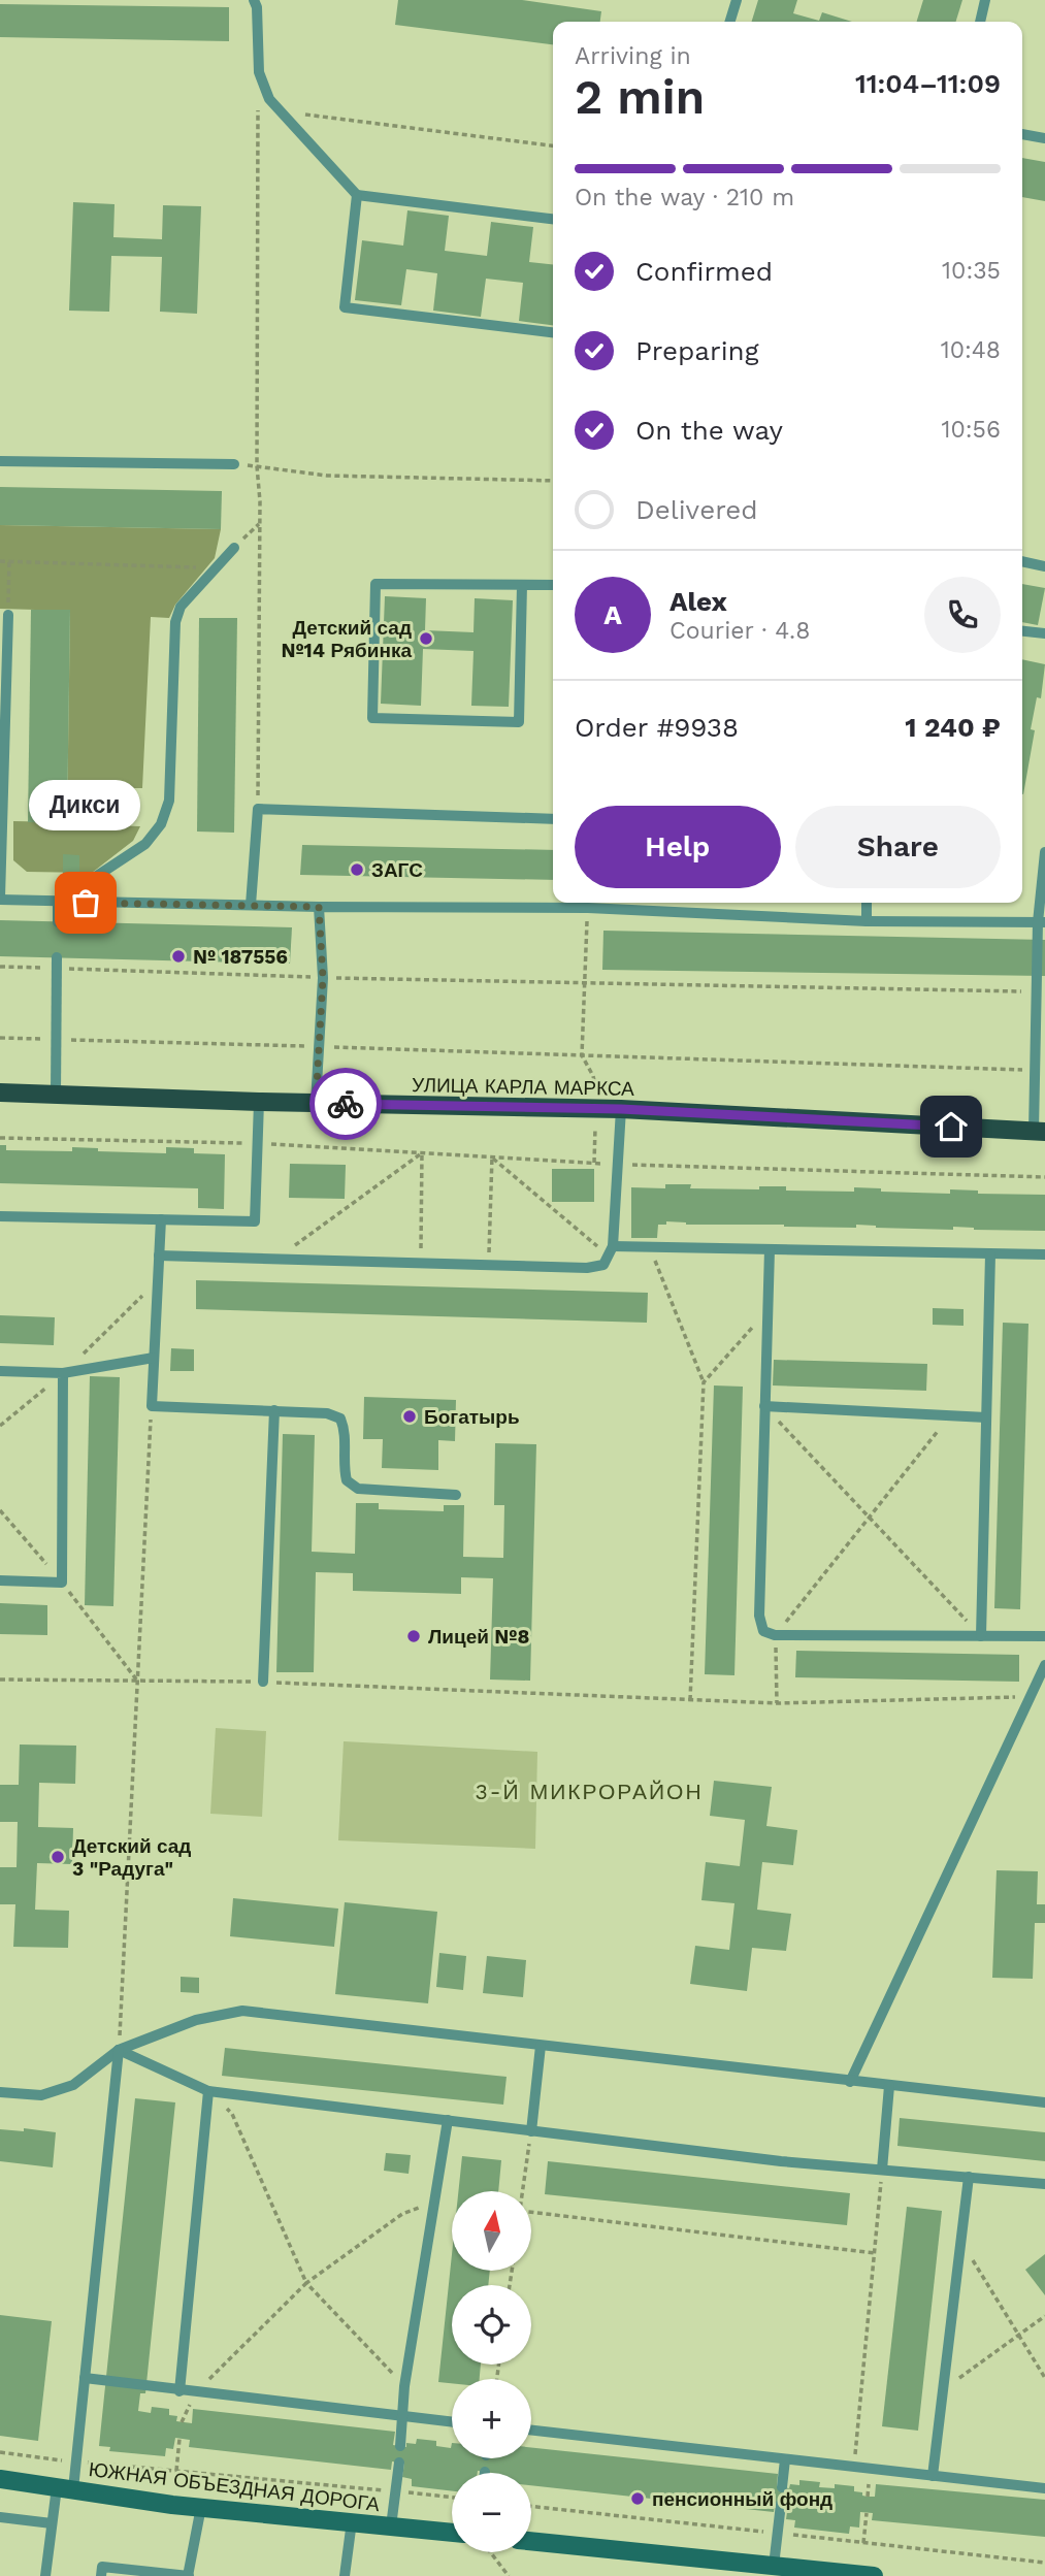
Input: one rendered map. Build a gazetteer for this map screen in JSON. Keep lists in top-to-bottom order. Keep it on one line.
{"streets":{"main road":["УЛИЦА КАРЛА МАРКСА"],"street":["ЮЖНАЯ ОБЪЕЗДНАЯ ДОРОГА"]},"districts":["3-Й МИКРОРАЙОН"],"places":["Детский сад №14 Рябинка","ЗАГС","Дикси","№ 187556","Богатырь","Лицей №8","Детский сад 3 \"Радуга\"","пенсионный фонд"],"north":"top","page":{"heading":["2 min","Arriving in","11:04–11:09"],"panel":["Alex","Courier · 4.8","Order #9938","1 240 ₽"],"bar":"On the way · 210 m","list":[["Confirmed","10:35"],["Preparing","10:48"],["On the way","10:56"],"Delivered"],"round":"A","bubble":"Дикси","buttons":["Help","Share"],"map_buttons":["+","−"]}}
